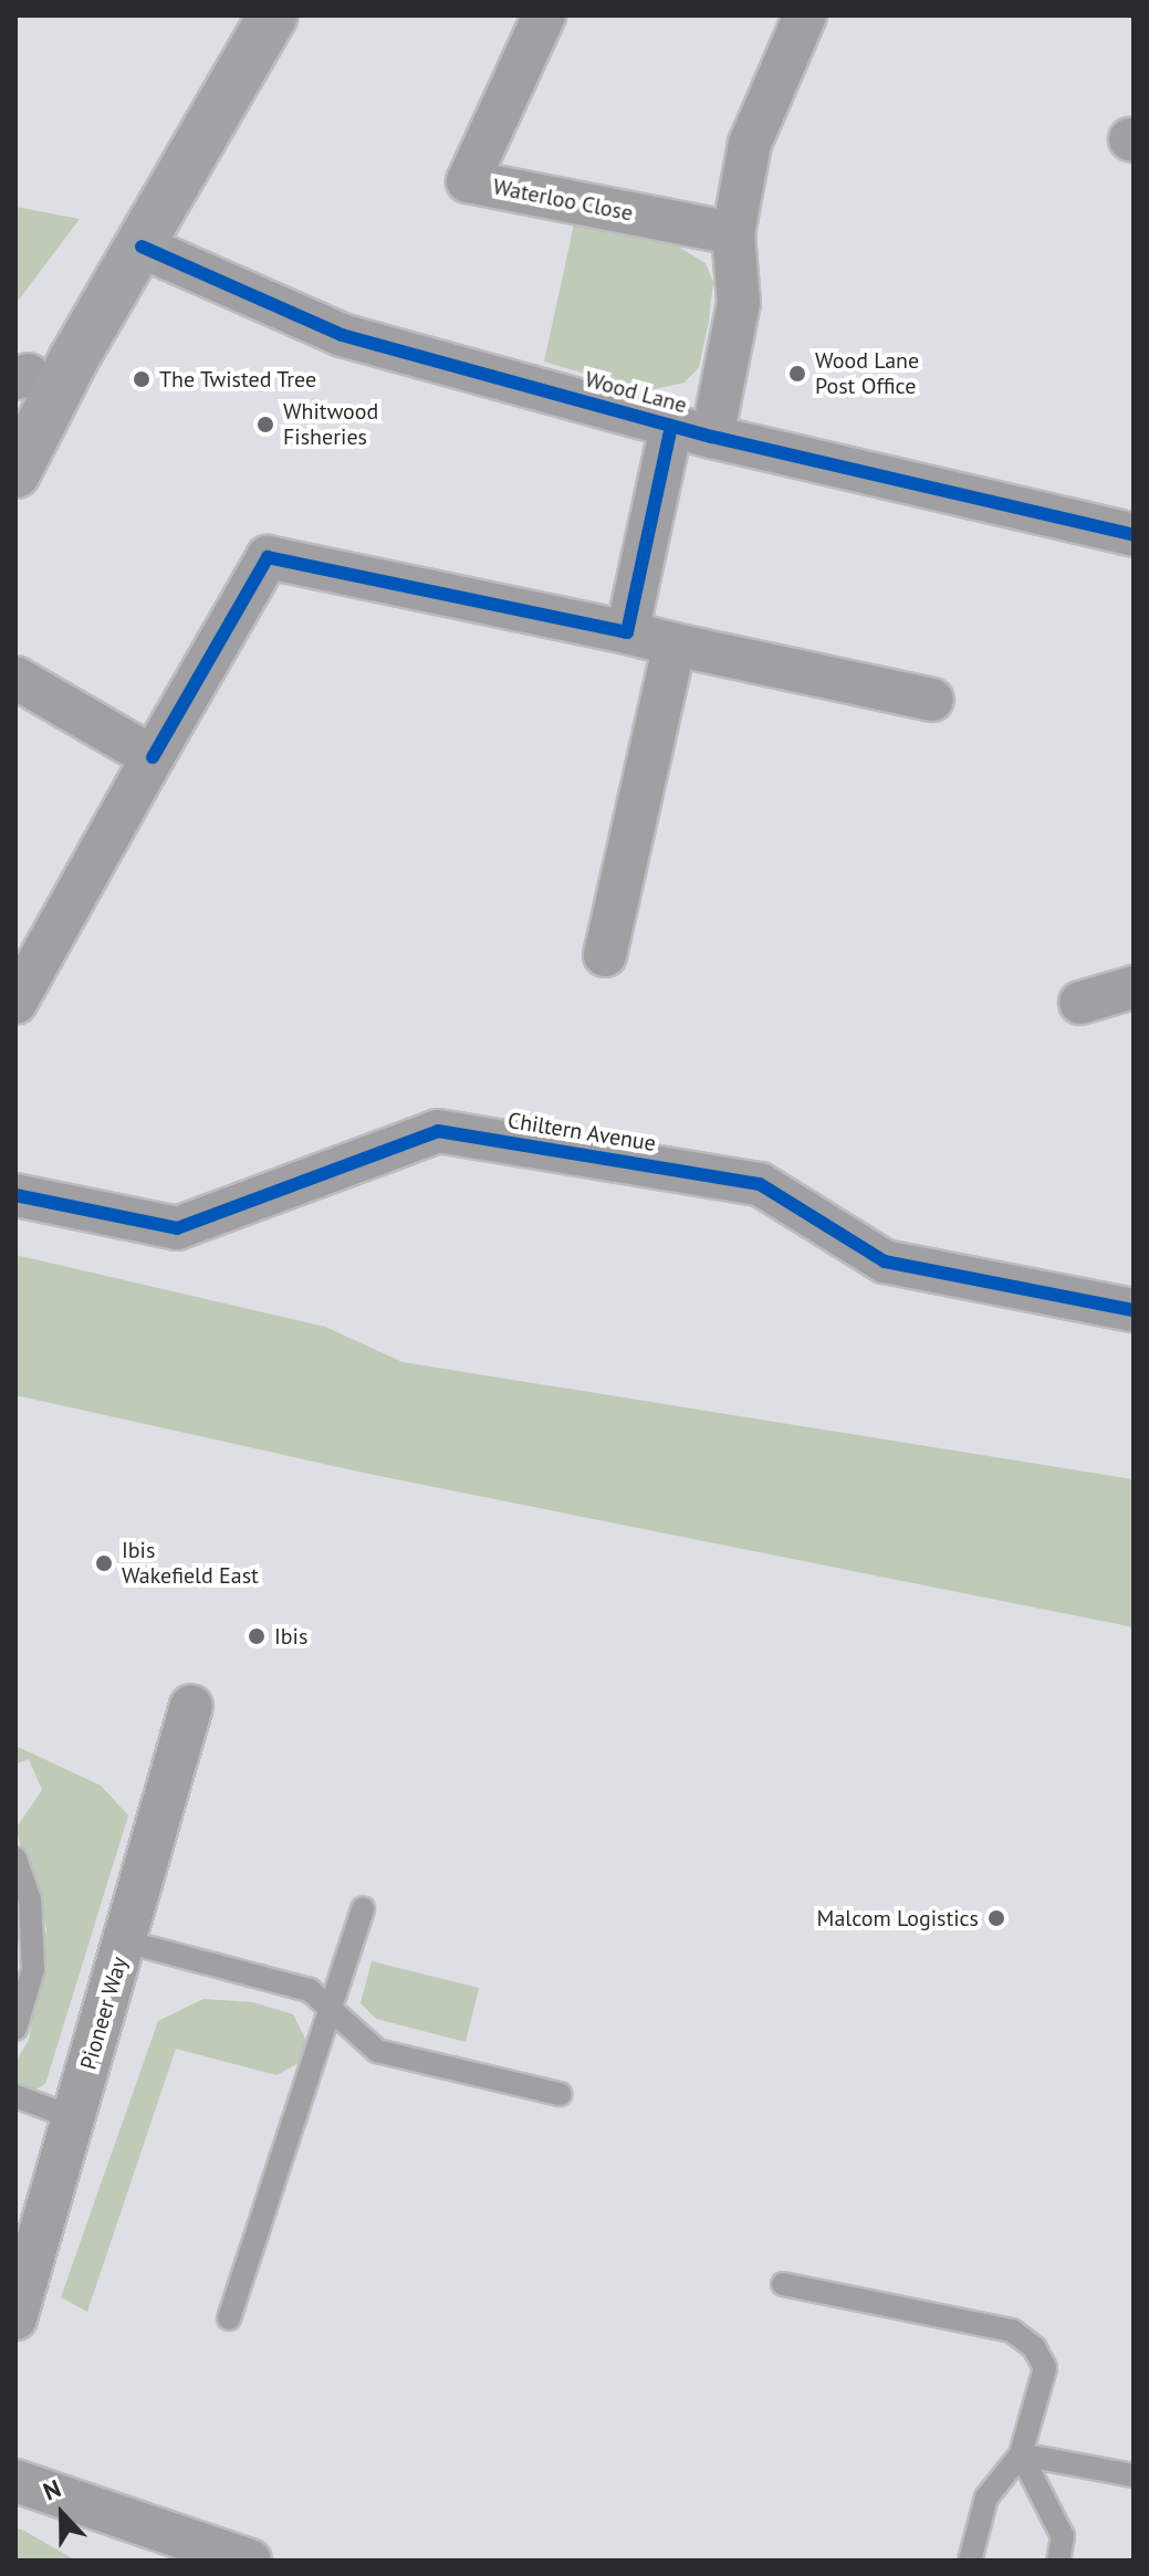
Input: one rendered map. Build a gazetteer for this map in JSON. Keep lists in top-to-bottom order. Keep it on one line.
{"streets":{"street":["Waterloo Close","Wood Lane","Chiltern Avenue","Pioneer Way"]},"places":["Wood Lane Post Office","The Twisted Tree","Whitwood Fisheries","Ibis Wakefield East","Ibis","Malcom Logistics"],"north":"top"}
